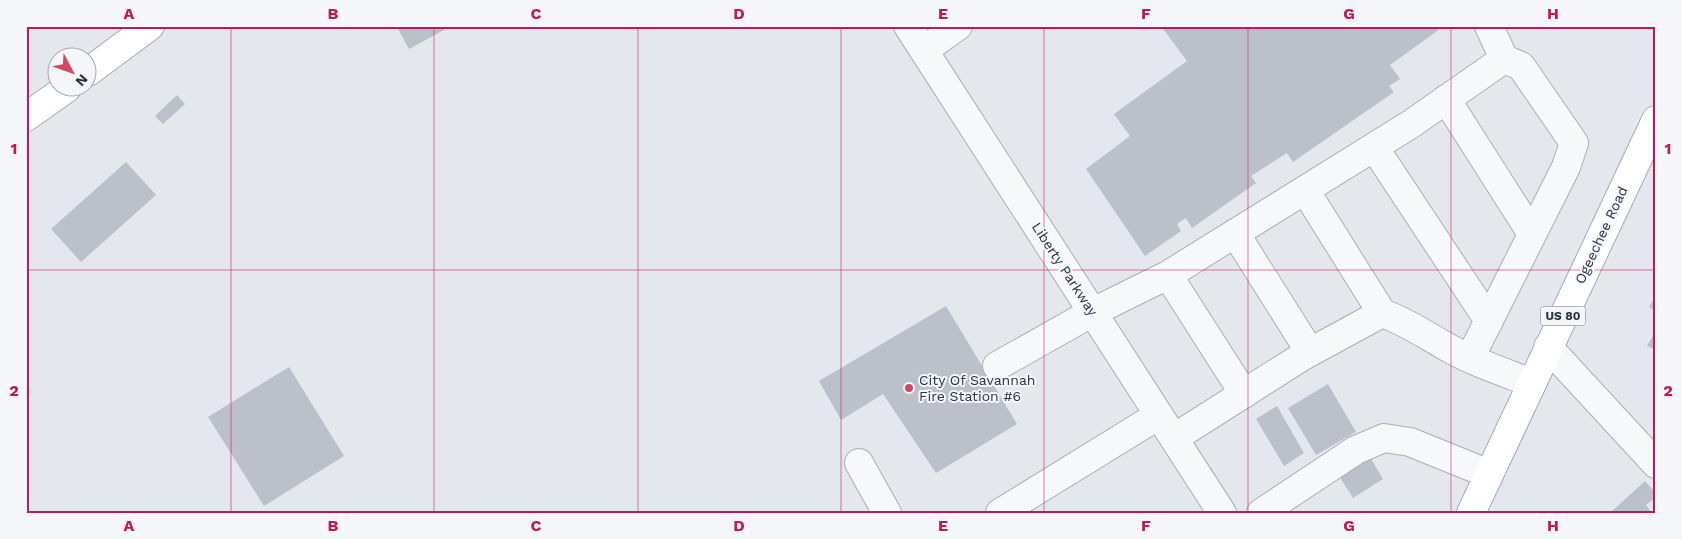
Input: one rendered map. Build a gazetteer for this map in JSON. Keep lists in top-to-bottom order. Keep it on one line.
{"streets":{"main road":["Ogeechee Road","US 80"],"street":["Liberty Parkway"]},"places":["City Of Savannah Fire Station #6"],"north":"bottom right","grid":{"columns":["A","B","C","D","E","F","G","H"],"rows":["1","2"]}}
